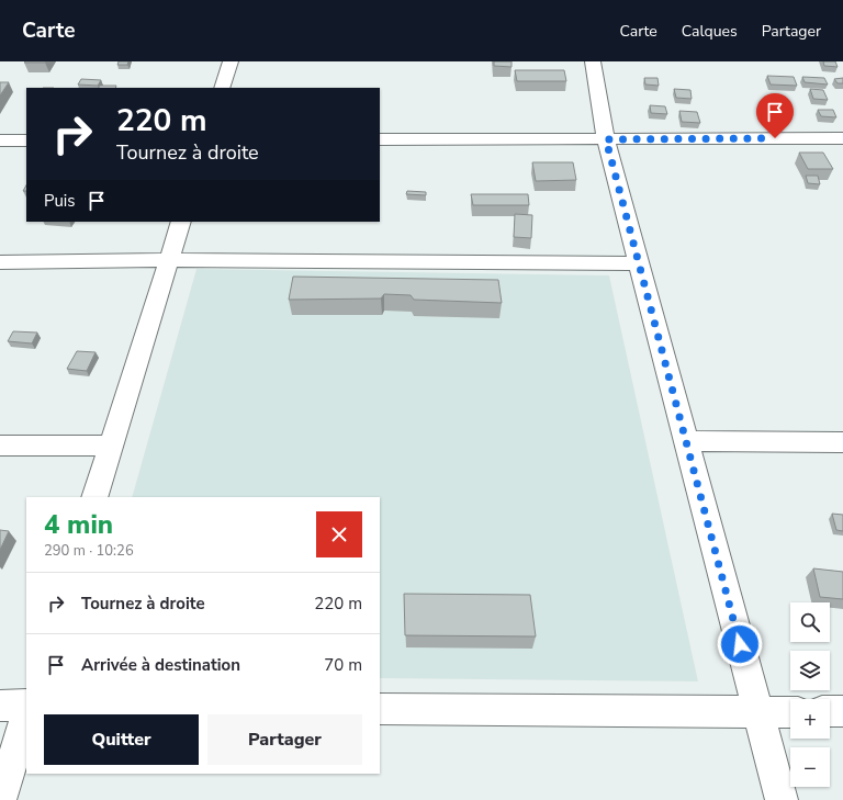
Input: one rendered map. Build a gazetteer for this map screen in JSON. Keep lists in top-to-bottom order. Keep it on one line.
{"page":{"header":"Carte","nav":["Carte","Calques","Partager"],"turn":["220 m","Tournez à droite"],"then":"Puis","heading":["4 min","290 m · 10:26"],"list":[{"name":"Tournez à droite","value":"220 m"},{"name":"Arrivée à destination","value":"70 m"}],"map_buttons":["+","−"],"buttons":["Quitter","Partager"]}}
